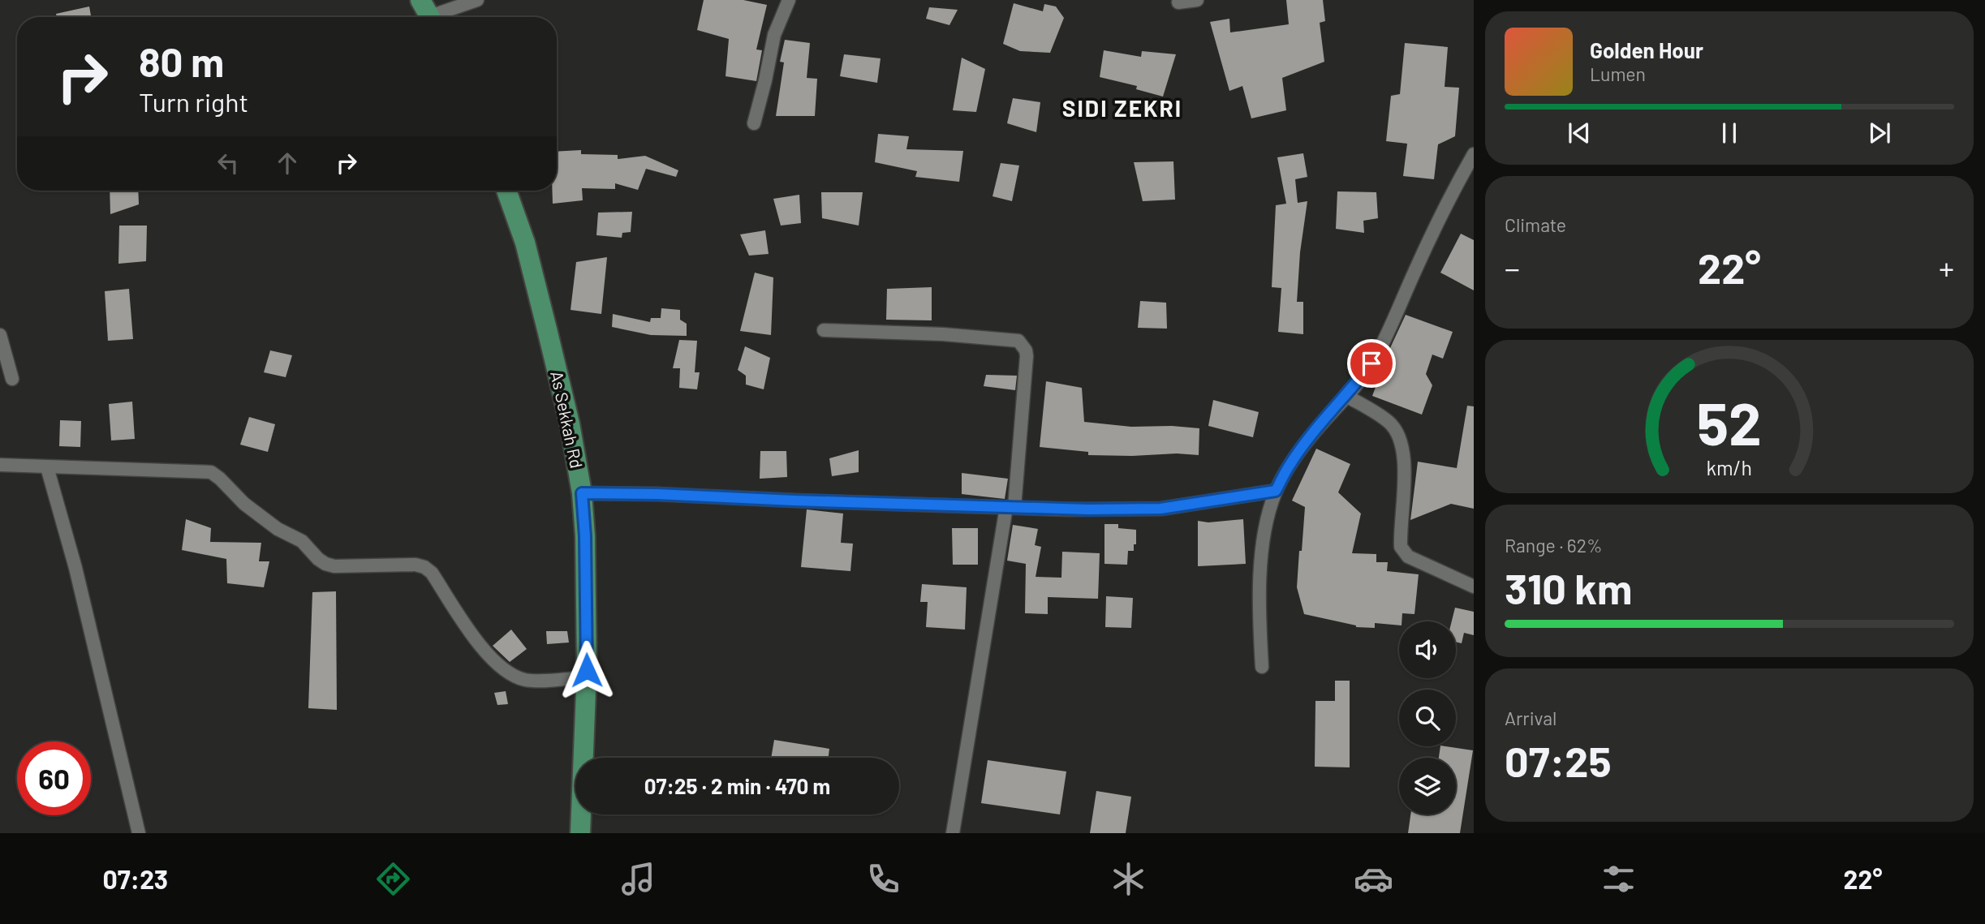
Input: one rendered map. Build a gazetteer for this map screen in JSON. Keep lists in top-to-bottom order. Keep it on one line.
{"streets":{"main road":["As Sekkah Rd"]},"districts":["SIDI ZEKRI"],"page":{"turn":["80 m","Turn right"],"song":["Golden Hour","Lumen"],"tile":["Climate",["Range · 62%","310 km"],["Arrival","07:25"]],"heat":["−","22°","+"],"limit":"60","trip":"07:25 · 2 min · 470 m","tabs":["07:23","22°"],"gauge":["52","km/h"]}}
